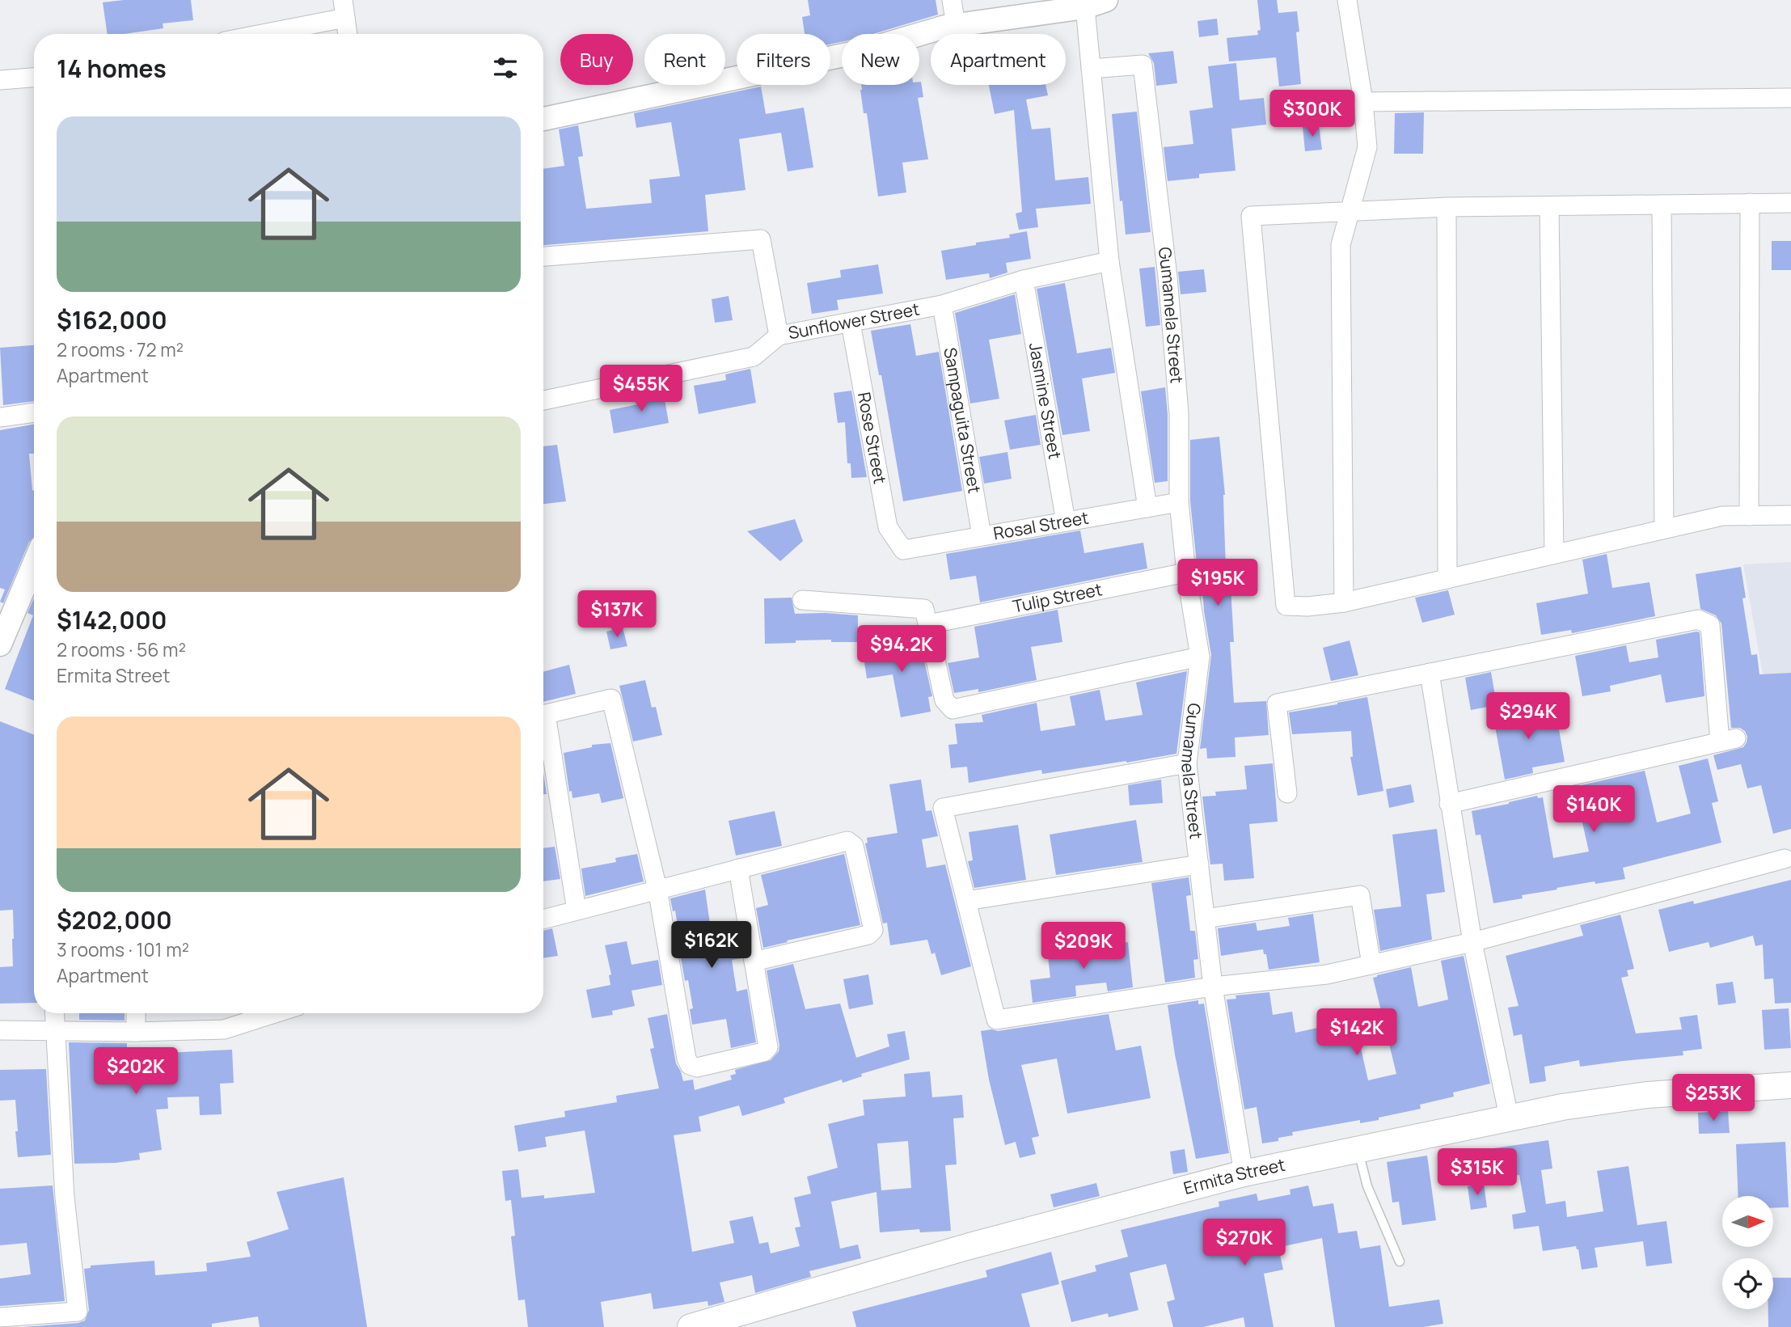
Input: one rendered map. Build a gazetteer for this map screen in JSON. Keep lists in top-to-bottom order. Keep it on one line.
{"streets":{"main road":["Ermita Street"],"street":["Gumamela Street","Sunflower Street","Jasmine Street","Sampaguita Street","Rose Street","Rosal Street","Tulip Street"]},"crossings":[["Gumamela Street","Rosal Street"],["Gumamela Street","Tulip Street"],["Gumamela Street","Ermita Street"],["Sunflower Street","Jasmine Street"],["Sunflower Street","Sampaguita Street"],["Sunflower Street","Rose Street"],["Jasmine Street","Rosal Street"],["Sampaguita Street","Rosal Street"],["Rose Street","Rosal Street"]],"north":"right","page":{"chip":["Buy","Rent","Filters","New","Apartment"],"heading":"14 homes","price":["$300K","$455K","$195K","$137K","$94.2K","$294K","$140K","$162K","$209K","$142K","$202K","$253K","$315K","$270K"],"list":[{"name":"$162,000","note":"2 rooms · 72 m² · Apartment"},{"name":"$142,000","note":"2 rooms · 56 m² · Ermita Street"},{"name":"$202,000","note":"3 rooms · 101 m² · Apartment"}]}}
